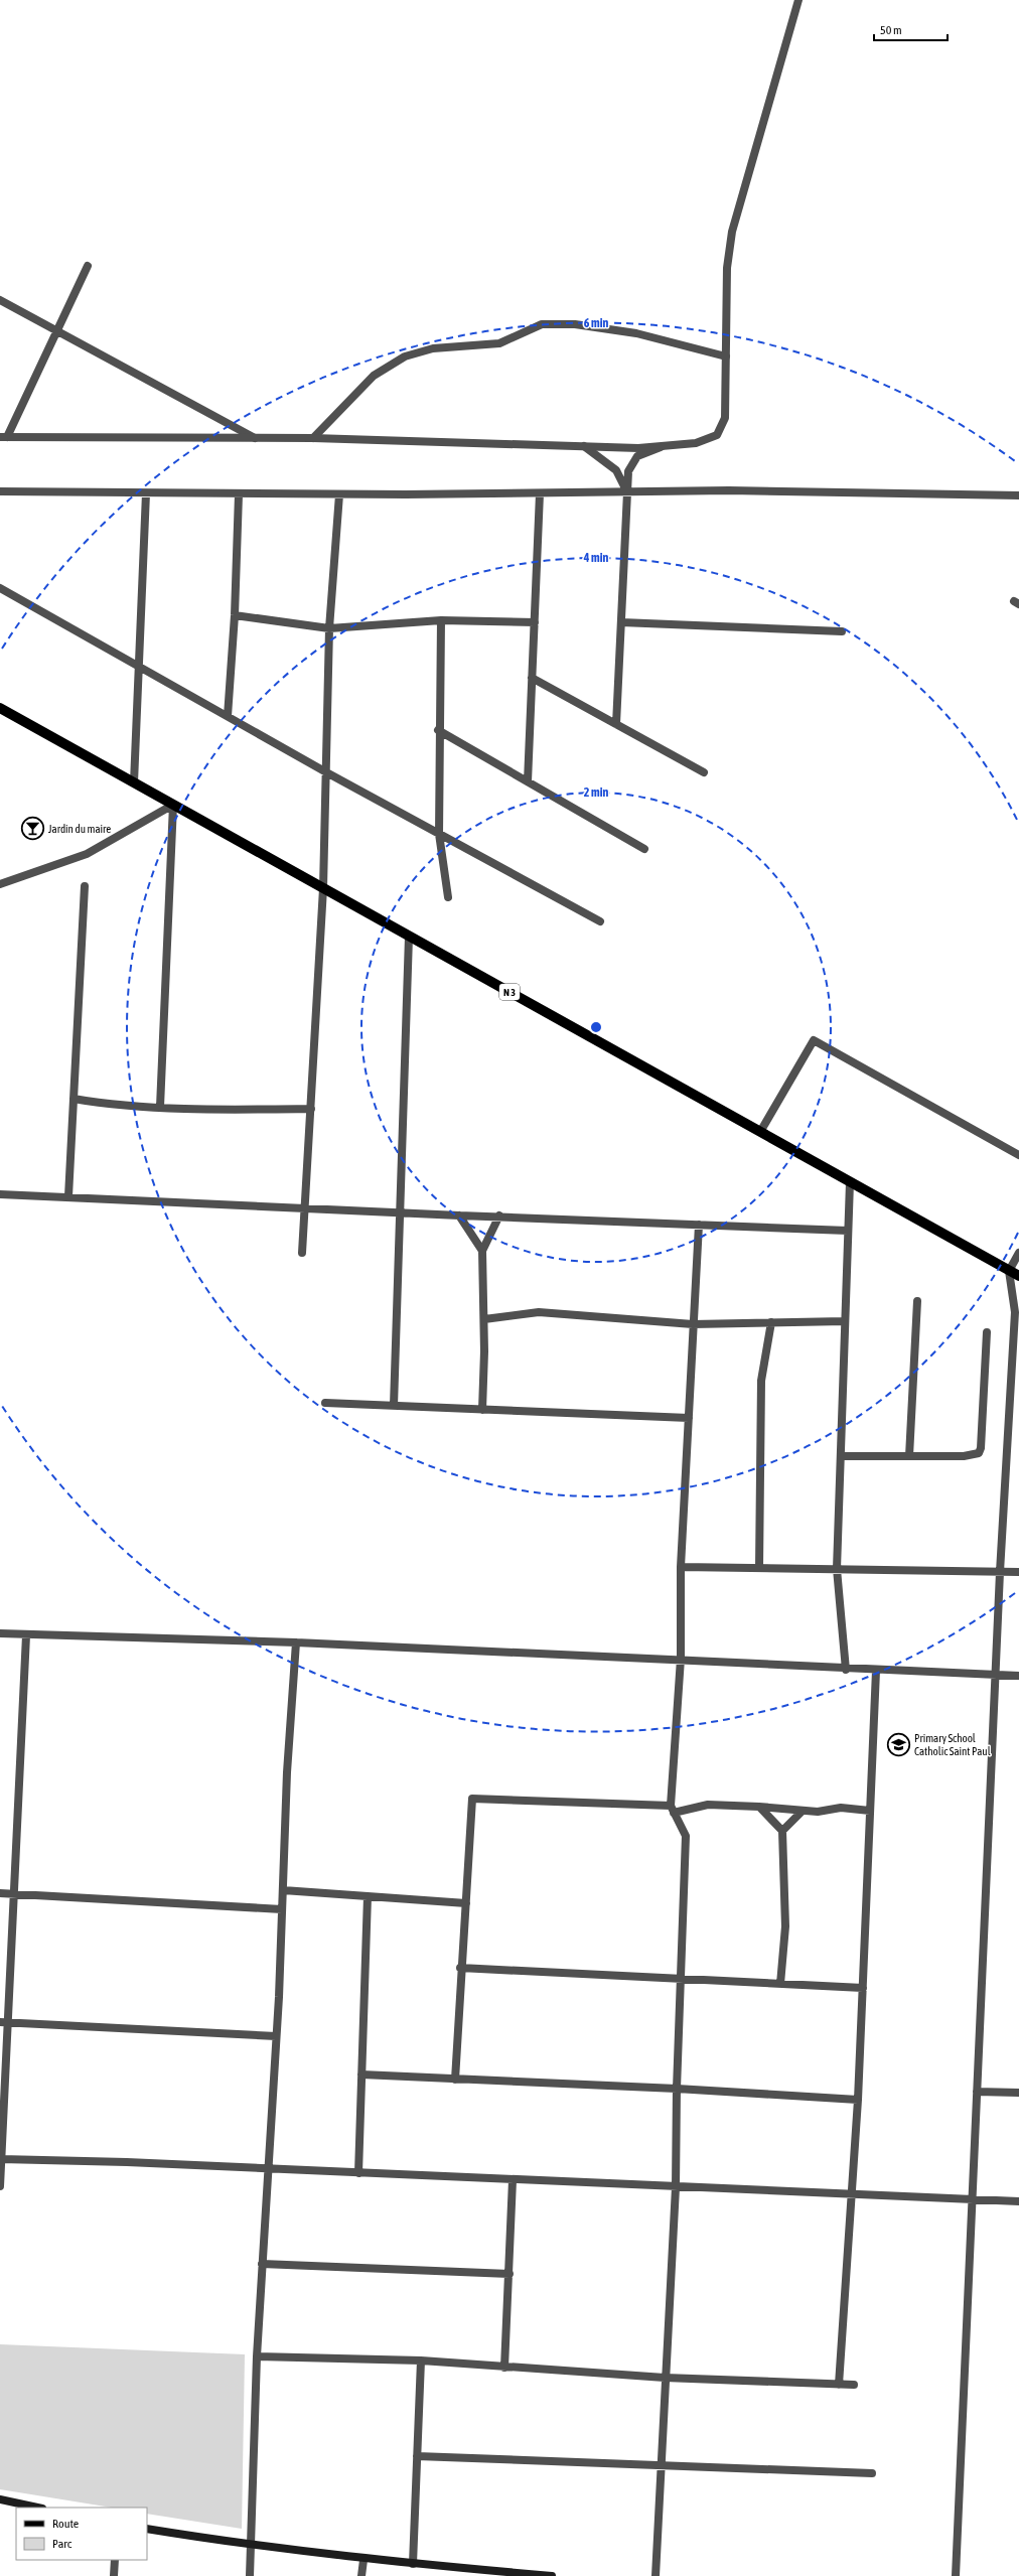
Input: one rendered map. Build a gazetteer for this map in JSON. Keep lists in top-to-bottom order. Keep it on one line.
{"streets":{"main road":["N 3"]},"places":{"bar":["Jardin du maire"],"school or university":["Primary School Catholic Saint Paul"]},"legend":["Route","Parc"],"scale_bar":"50 m","rings":["6 min","4 min","2 min"]}
